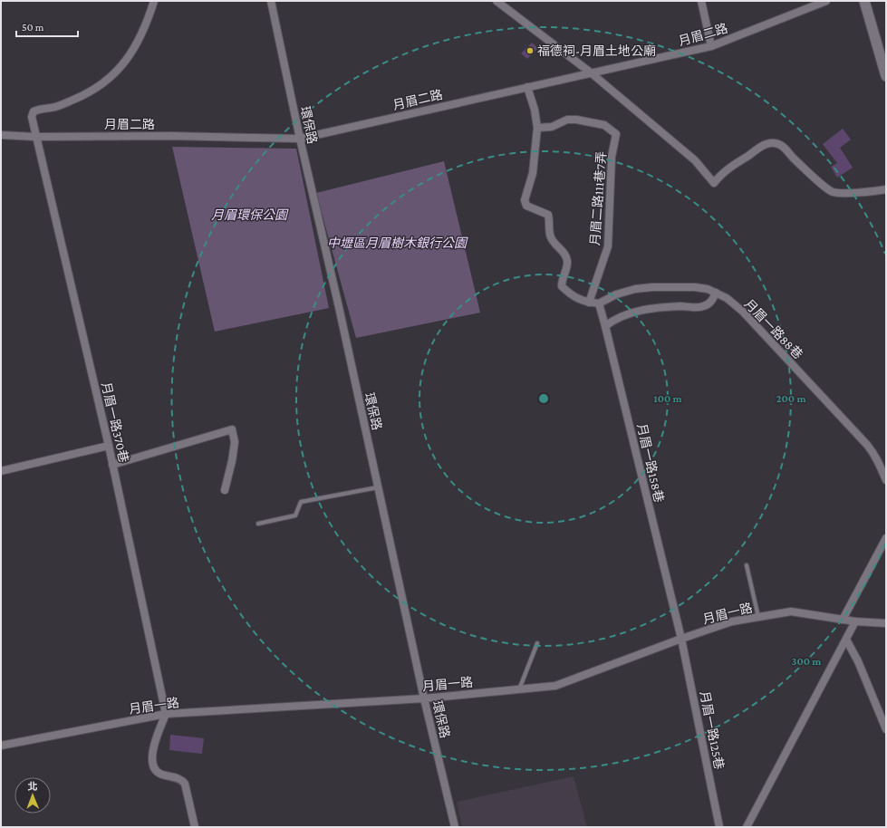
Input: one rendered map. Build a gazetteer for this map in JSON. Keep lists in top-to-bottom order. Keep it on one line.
{"streets":{"street":["月眉二路","環保路","月眉二路111巷7弄","月眉一路88巷","月眉一路370巷","月眉一路158巷","月眉一路","月眉一路125巷"]},"crossings":[["月眉二路","環保路"],["月眉二路","月眉一路370巷"],["環保路","月眉一路"],["月眉一路88巷","月眉一路158巷"],["月眉一路370巷","月眉一路"],["月眉一路158巷","月眉一路"],["月眉一路158巷","月眉一路125巷"],["月眉一路","月眉一路125巷"]],"parks":["月眉環保公園","中壢區月眉樹木銀行公園"],"places":["福德祠-月眉土地公廟"],"scale_bar":"50 m","north":"top","rings":["100 m","200 m","300 m"]}
